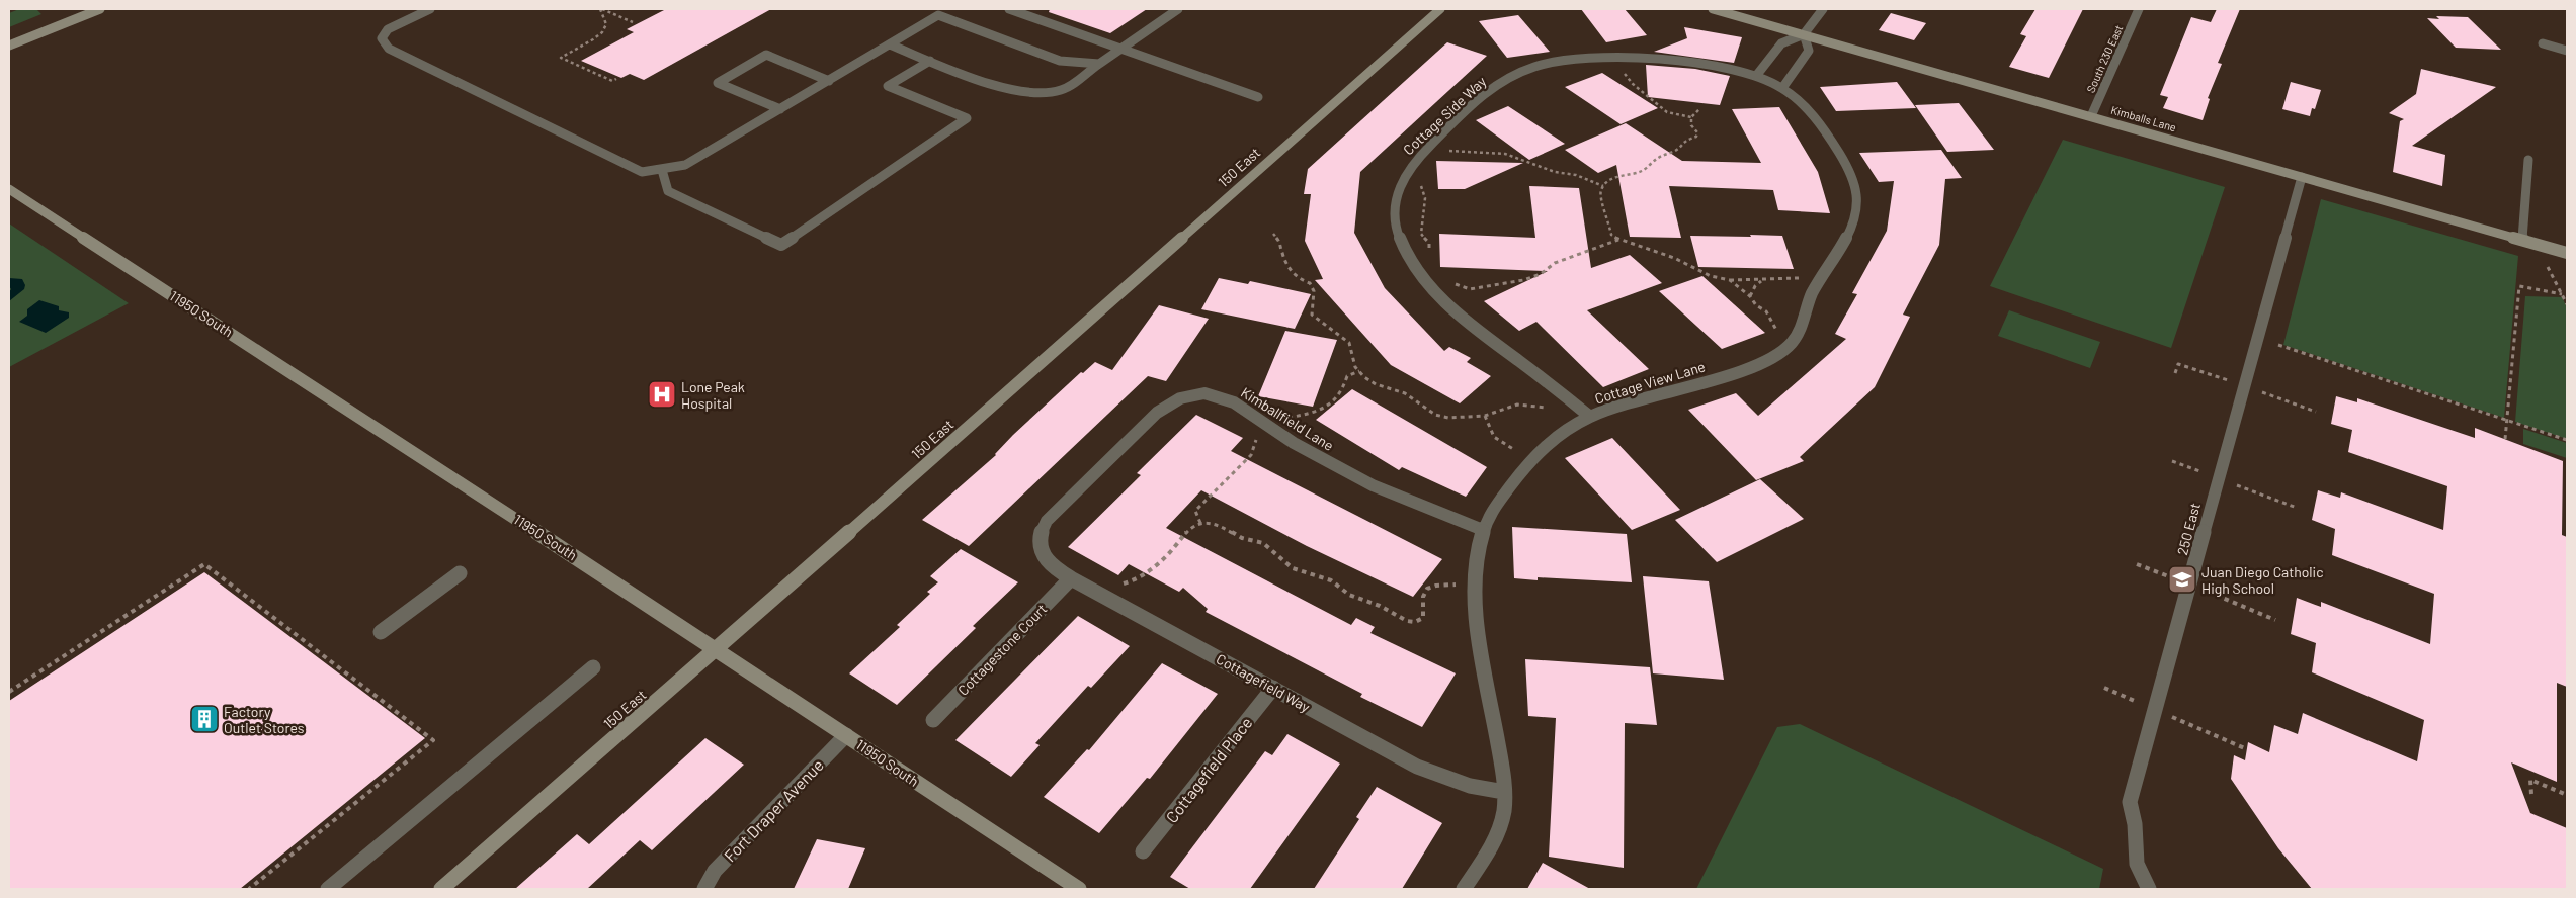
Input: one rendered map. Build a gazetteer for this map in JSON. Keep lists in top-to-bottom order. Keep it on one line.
{"streets":{"street":["South 230 East","Cottage Side Way","Kimballs Lane","150 East","11950 South","Cottage View Lane","Kimballfield Lane","250 East","Cottagestone Court","Cottagefield Way","Cottagefield Place","Fort Draper Avenue"]},"crossings":[["South 230 East","Kimballs Lane"],["Cottage Side Way","Cottage View Lane"],["Kimballs Lane","250 East"],["150 East","11950 South"],["11950 South","Fort Draper Avenue"],["Cottage View Lane","Kimballfield Lane"],["Cottage View Lane","Cottagefield Way"],["Kimballfield Lane","Cottagefield Way"],["Cottagestone Court","Cottagefield Way"],["Cottagefield Way","Cottagefield Place"]],"places":{"hospital":["Lone Peak Hospital"],"school or university":["Juan Diego Catholic High School"],"building":["Factory Outlet Stores"]}}
